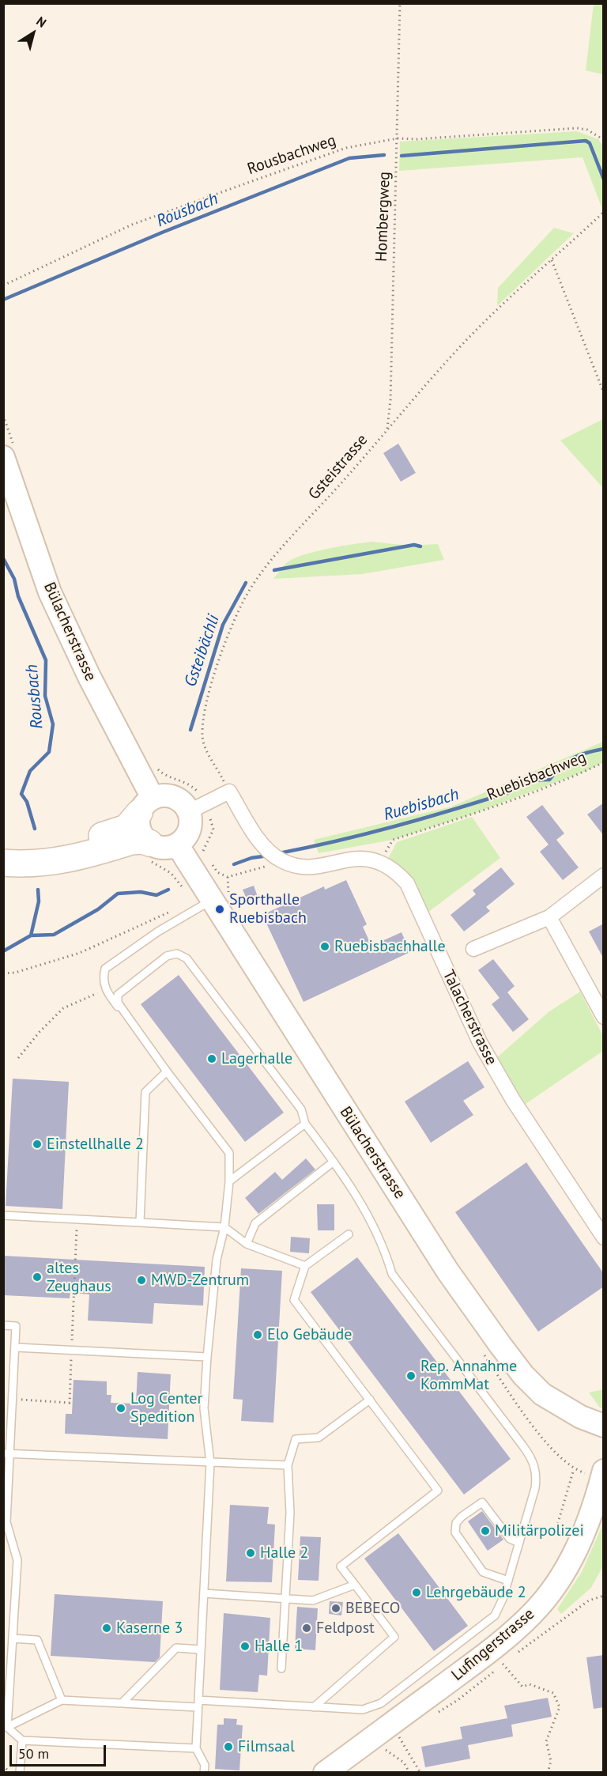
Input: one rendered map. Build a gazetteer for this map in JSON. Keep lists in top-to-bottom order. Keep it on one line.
{"streets":{"main road":["Bülacherstrasse","Lufingerstrasse"],"street":["Talacherstrasse"],"path":["Rousbachweg","Hombergweg","Gsteistrasse","Ruebisbachweg"]},"crossings":[["Rousbachweg","Hombergweg"],["Hombergweg","Gsteistrasse"],["Ruebisbachweg","Talacherstrasse"]],"water":["Rousbach","Gsteibächli","Ruebisbach"],"places":["Sporthalle Ruebisbach","Ruebisbachhalle","Lagerhalle","Einstellhalle 2","altes Zeughaus","MWD-Zentrum","Elo Gebäude","Rep. Annahme KommMat","Log Center Spedition","Militärpolizei","Halle 2","Lehrgebäude 2","BEBECO","Kaserne 3","Feldpost","Halle 1","Filmsaal"],"scale_bar":"50 m","north":"top right"}
